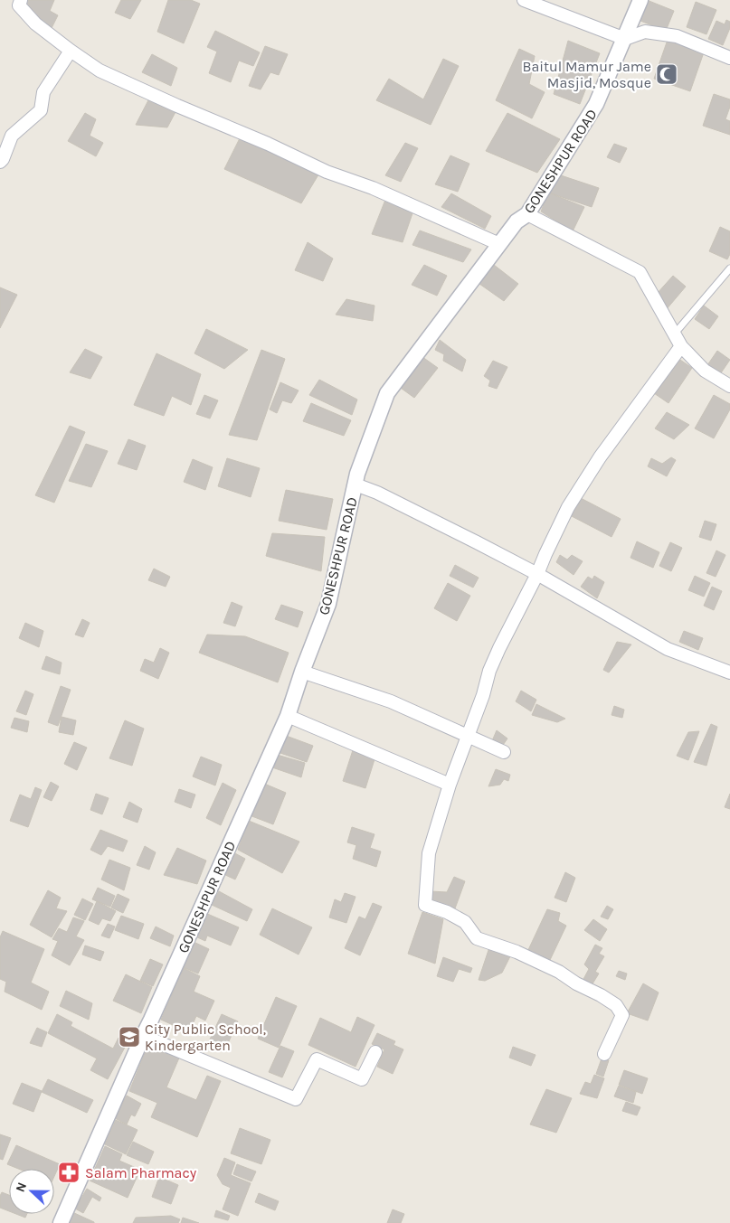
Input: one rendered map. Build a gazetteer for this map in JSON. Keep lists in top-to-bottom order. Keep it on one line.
{"streets":{"street":["GONESHPUR ROAD"]},"places":{"mosque":["Baitul Mamur Jame Masjid, Mosque"],"school or university":["City Public School, Kindergarten"],"pharmacy":["Salam Pharmacy"]},"north":"left"}
